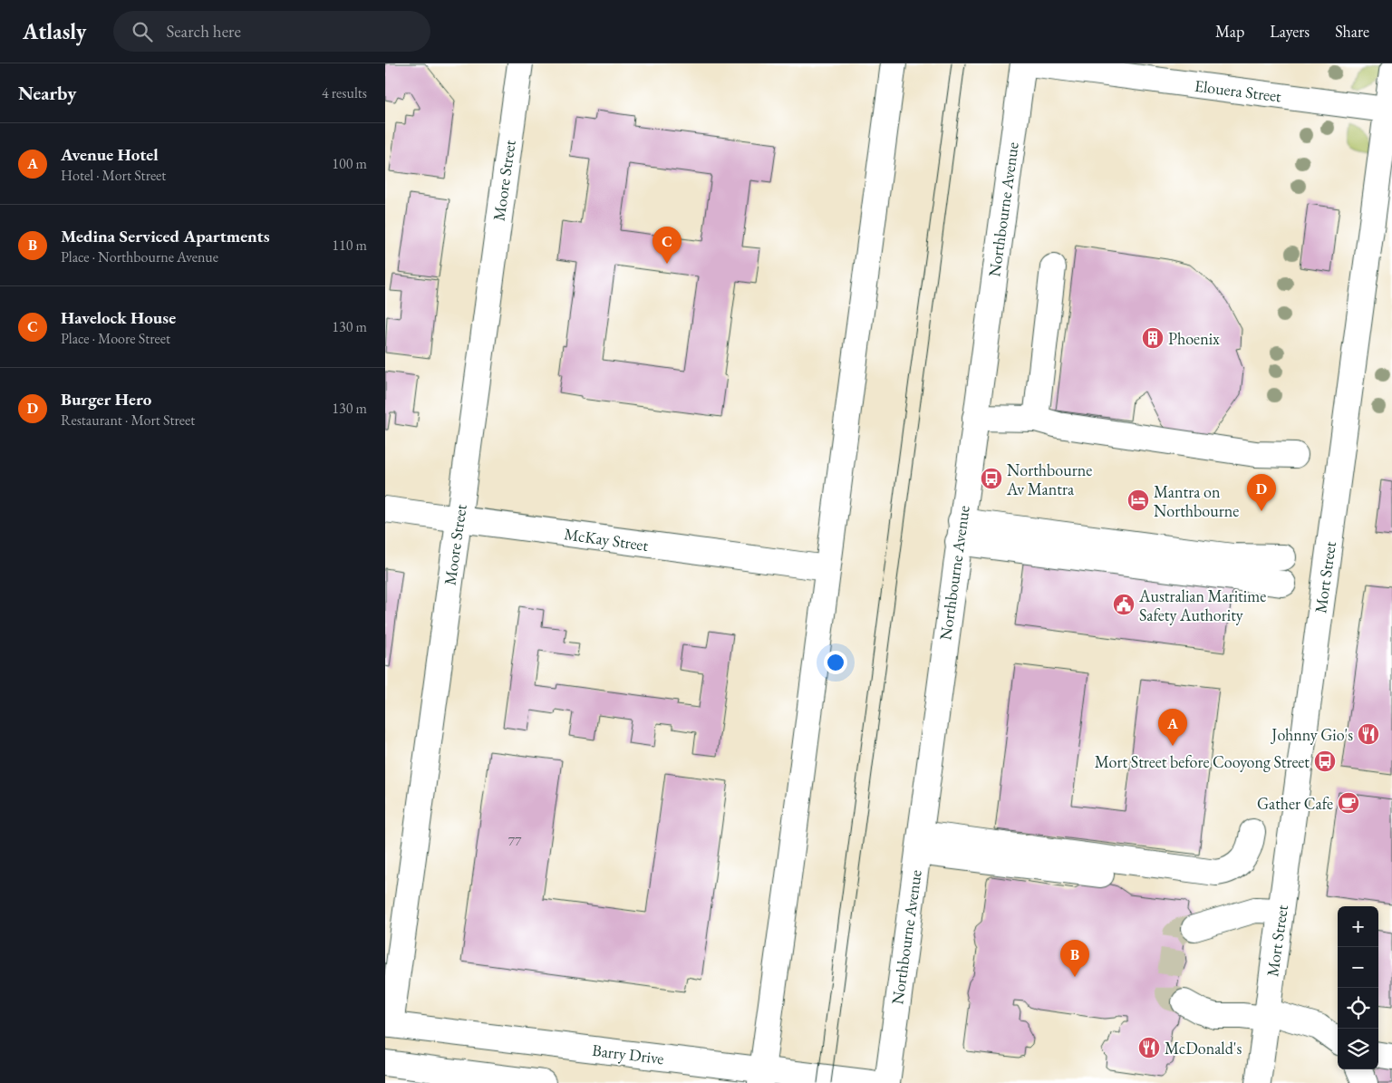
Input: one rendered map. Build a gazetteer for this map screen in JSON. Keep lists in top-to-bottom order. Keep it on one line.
{"streets":{"main road":["Elouera Street","Moore Street","Northbourne Avenue","McKay Street","Mort Street","Barry Drive"]},"crossings":[["Elouera Street","Mort Street"],["Moore Street","McKay Street"],["Moore Street","Barry Drive"]],"places":{"building":["Phoenix"],"bus stop":["Northbourne Av Mantra","Mort Street before Cooyong Street"],"hotel":["Mantra on Northbourne"],"public building":["Australian Maritime Safety Authority"],"restaurant":["Johnny Gio's","McDonald's"],"cafe":["Gather Cafe"]},"house_numbers":["77"],"page":{"header":"Atlasly","search":"Search here","nav":["Map","Layers","Share"],"heading":["Nearby","4 results"],"list":[{"mark":"A","name":"Avenue Hotel","note":"Hotel · Mort Street","value":"100 m"},{"mark":"B","name":"Medina Serviced Apartments","note":"Place · Northbourne Avenue","value":"110 m"},{"mark":"C","name":"Havelock House","note":"Place · Moore Street","value":"130 m"},{"mark":"D","name":"Burger Hero","note":"Restaurant · Mort Street","value":"130 m"}],"pins":["C","D","A","B"],"map_buttons":["+","−"]}}
